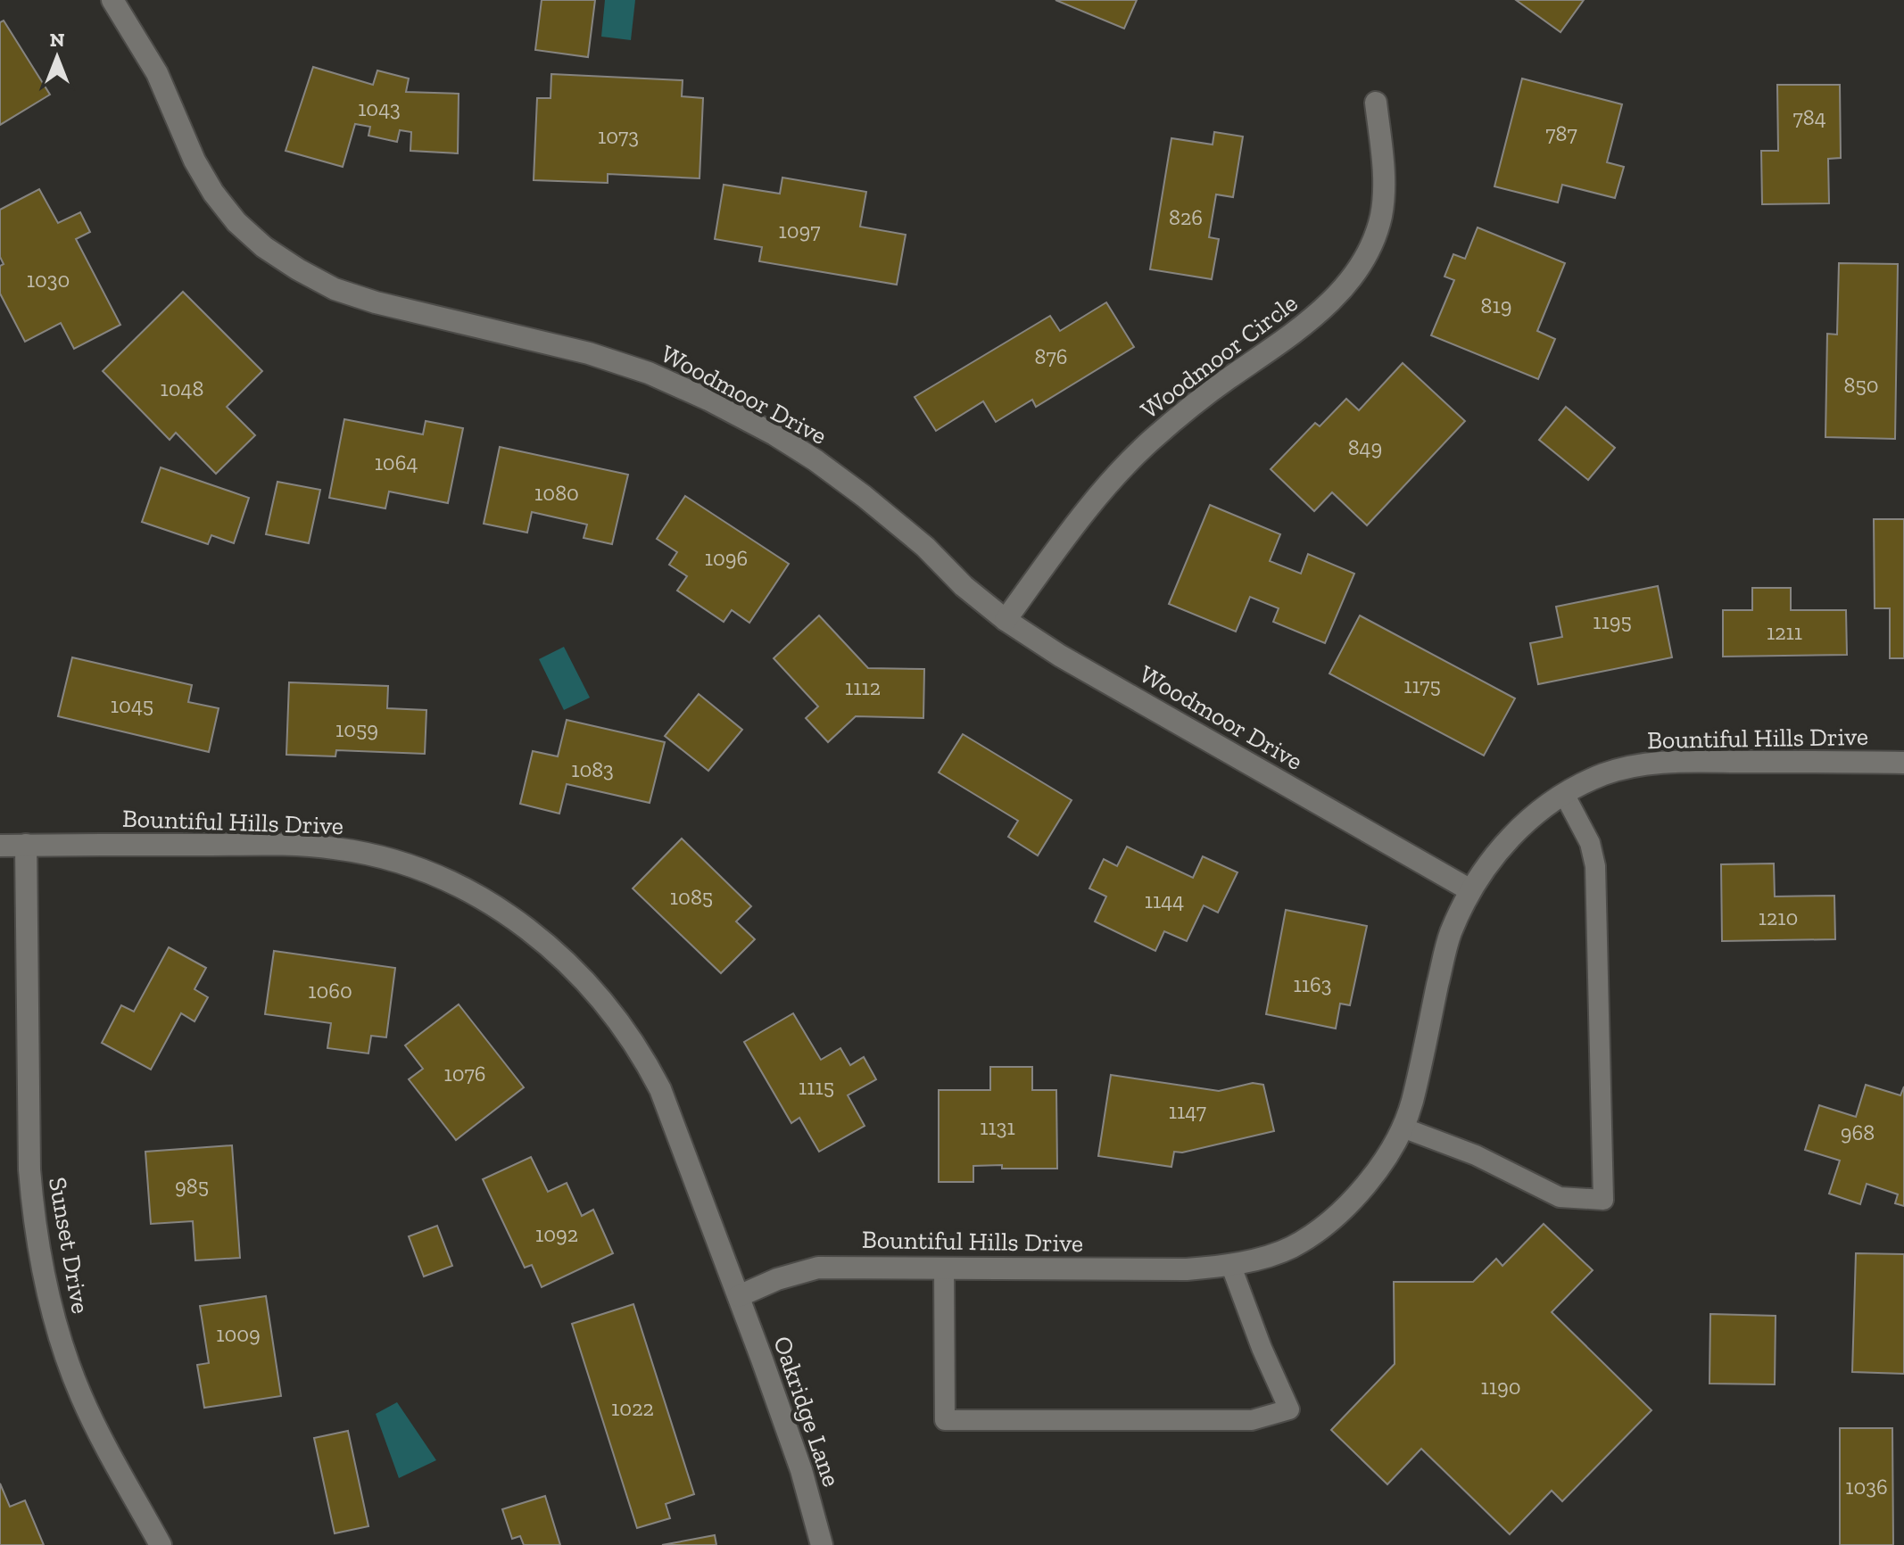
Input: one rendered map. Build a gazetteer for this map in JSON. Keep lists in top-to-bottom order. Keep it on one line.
{"streets":{"street":["Woodmoor Circle","Woodmoor Drive","Bountiful Hills Drive","Sunset Drive","Oakridge Lane"]},"crossings":[["Woodmoor Circle","Woodmoor Drive"],["Woodmoor Drive","Bountiful Hills Drive"],["Bountiful Hills Drive","Sunset Drive"],["Bountiful Hills Drive","Oakridge Lane"]],"house_numbers":["1043","784","787","1073","826","1097","1030","819","876","850","1048","849","1064","1080","1096","1195","1211","1175","1112","1045","1059","1083","1085","1144","1210","1163","1060","1076","1115","1147","1131","968","985","1092","1009","1190","1022","1036"],"north":"top"}
